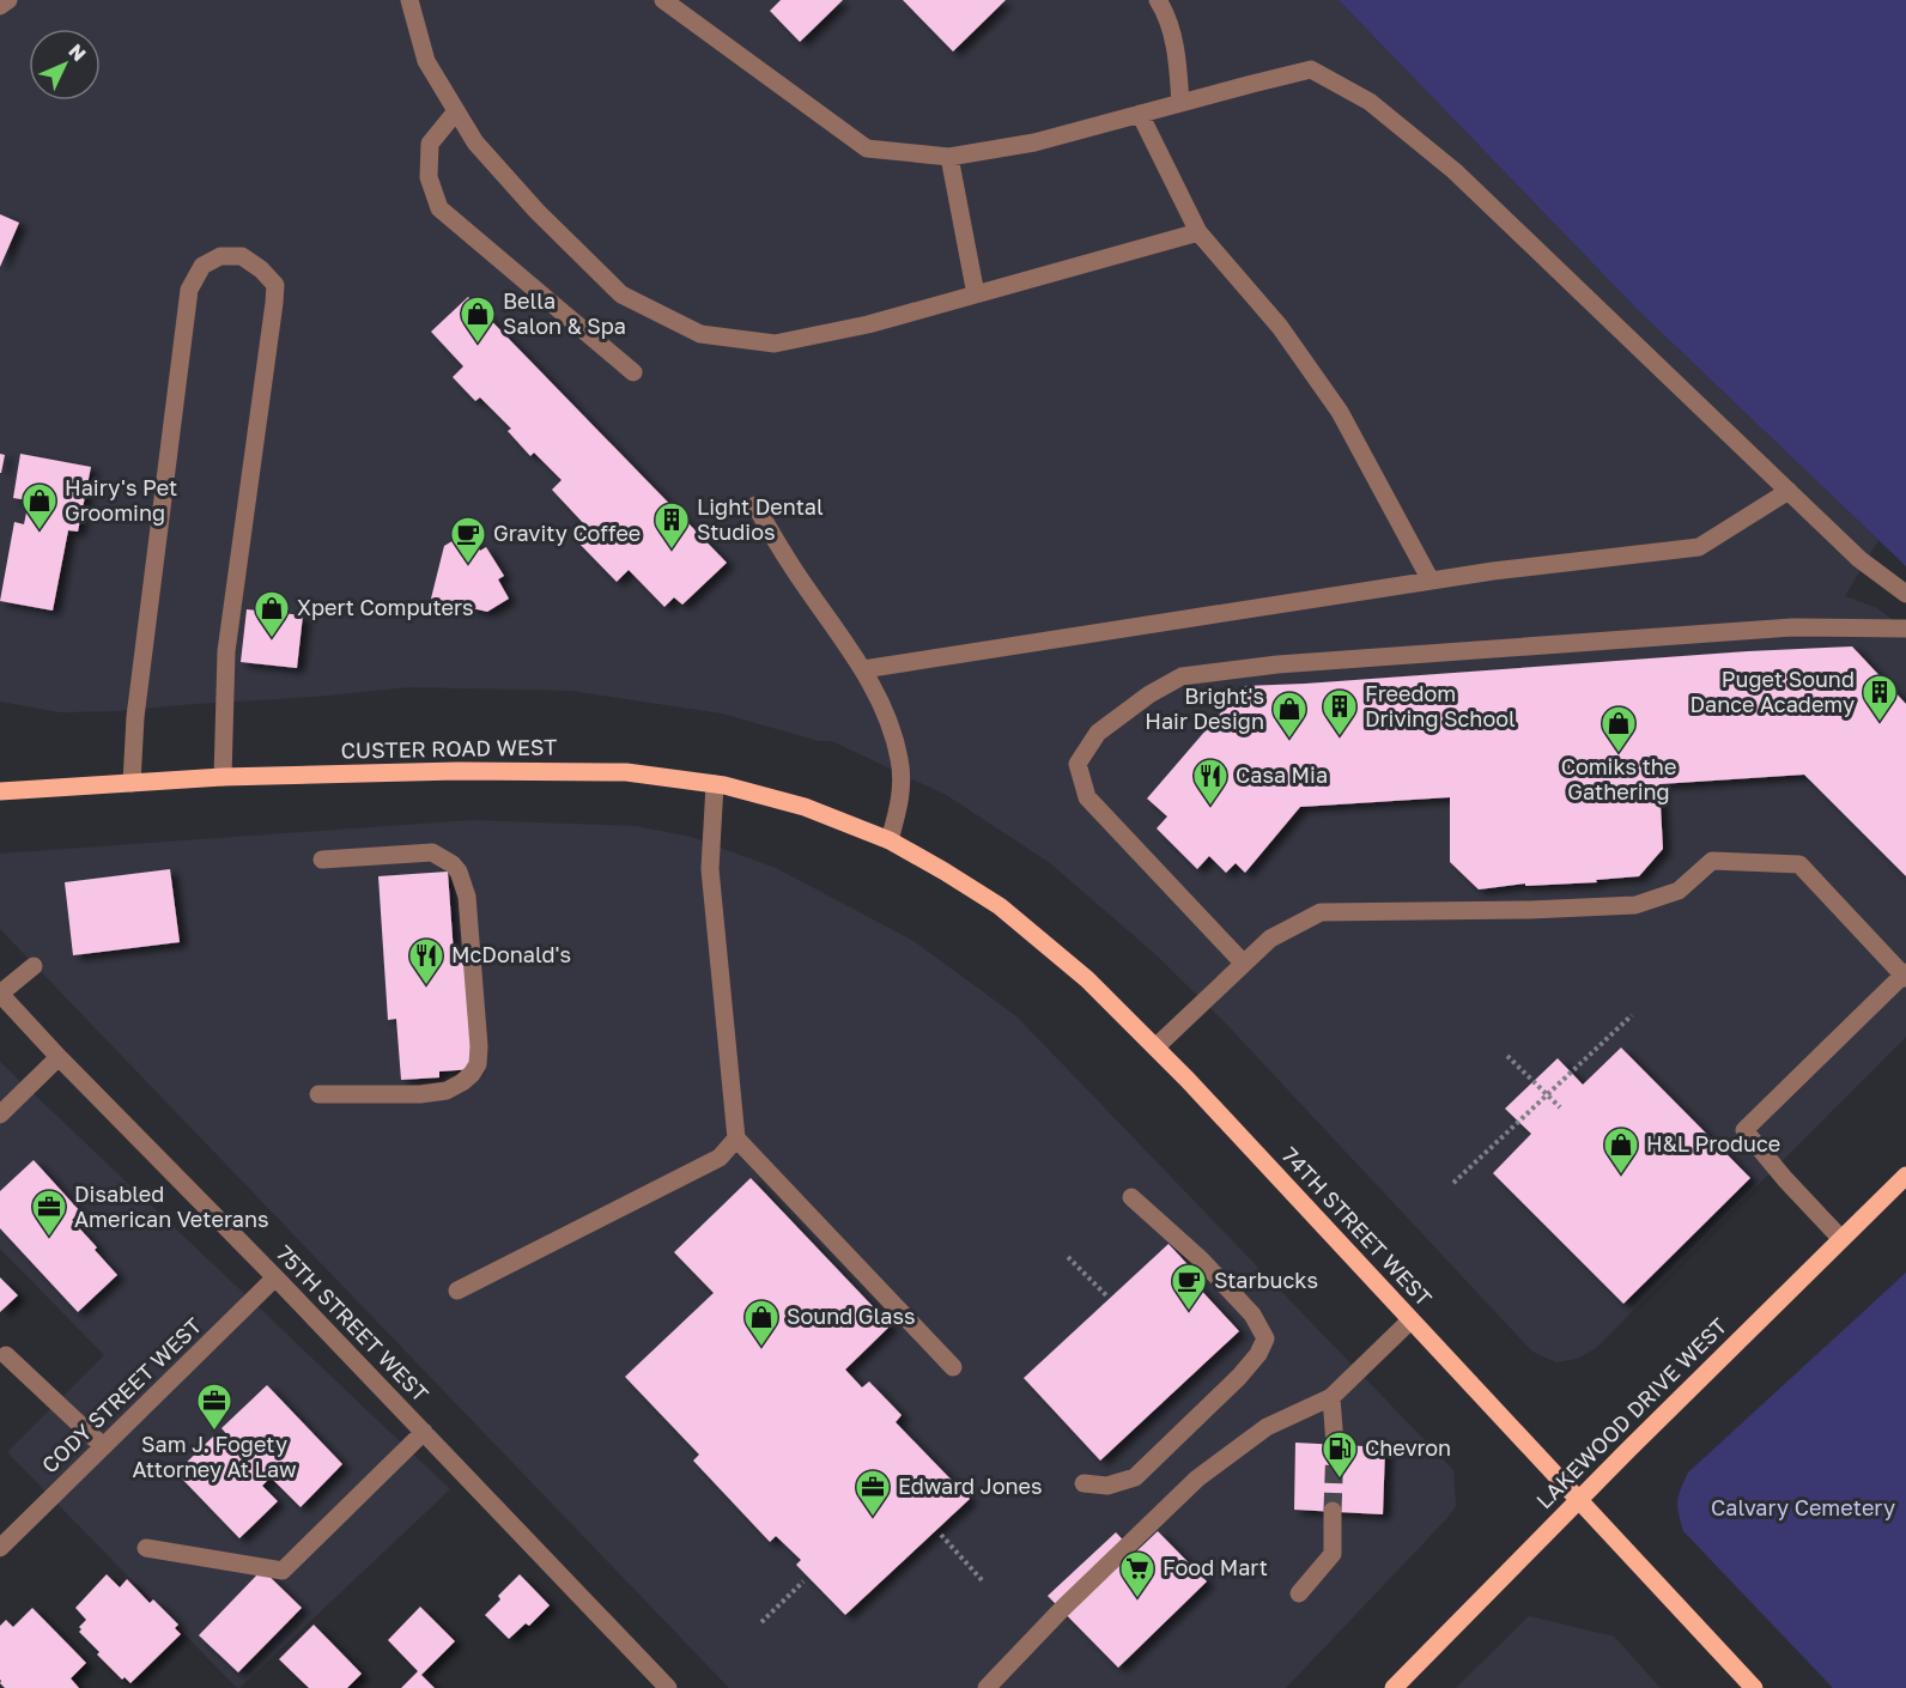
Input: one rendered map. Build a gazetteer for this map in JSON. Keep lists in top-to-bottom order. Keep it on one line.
{"streets":{"main road":["CUSTER ROAD WEST","74TH STREET WEST","LAKEWOOD DRIVE WEST"],"street":["75TH STREET WEST","CODY STREET WEST"]},"crossings":[["CUSTER ROAD WEST","74TH STREET WEST"],["74TH STREET WEST","LAKEWOOD DRIVE WEST"],["75TH STREET WEST","CODY STREET WEST"]],"parks":["Calvary Cemetery"],"places":{"shop":["Bella Salon & Spa","Hairy's Pet Grooming","Xpert Computers","Bright's Hair Design","Comiks the Gathering","H&L Produce","Sound Glass"],"building":["Light Dental Studios","Puget Sound Dance Academy","Freedom Driving School"],"cafe":["Gravity Coffee","Starbucks"],"restaurant":["Casa Mia","McDonald's"],"office":["Disabled American Veterans","Sam J. Fogety Attorney At Law","Edward Jones"],"fuel station":["Chevron"],"supermarket":["Food Mart"]},"north":"top right"}
